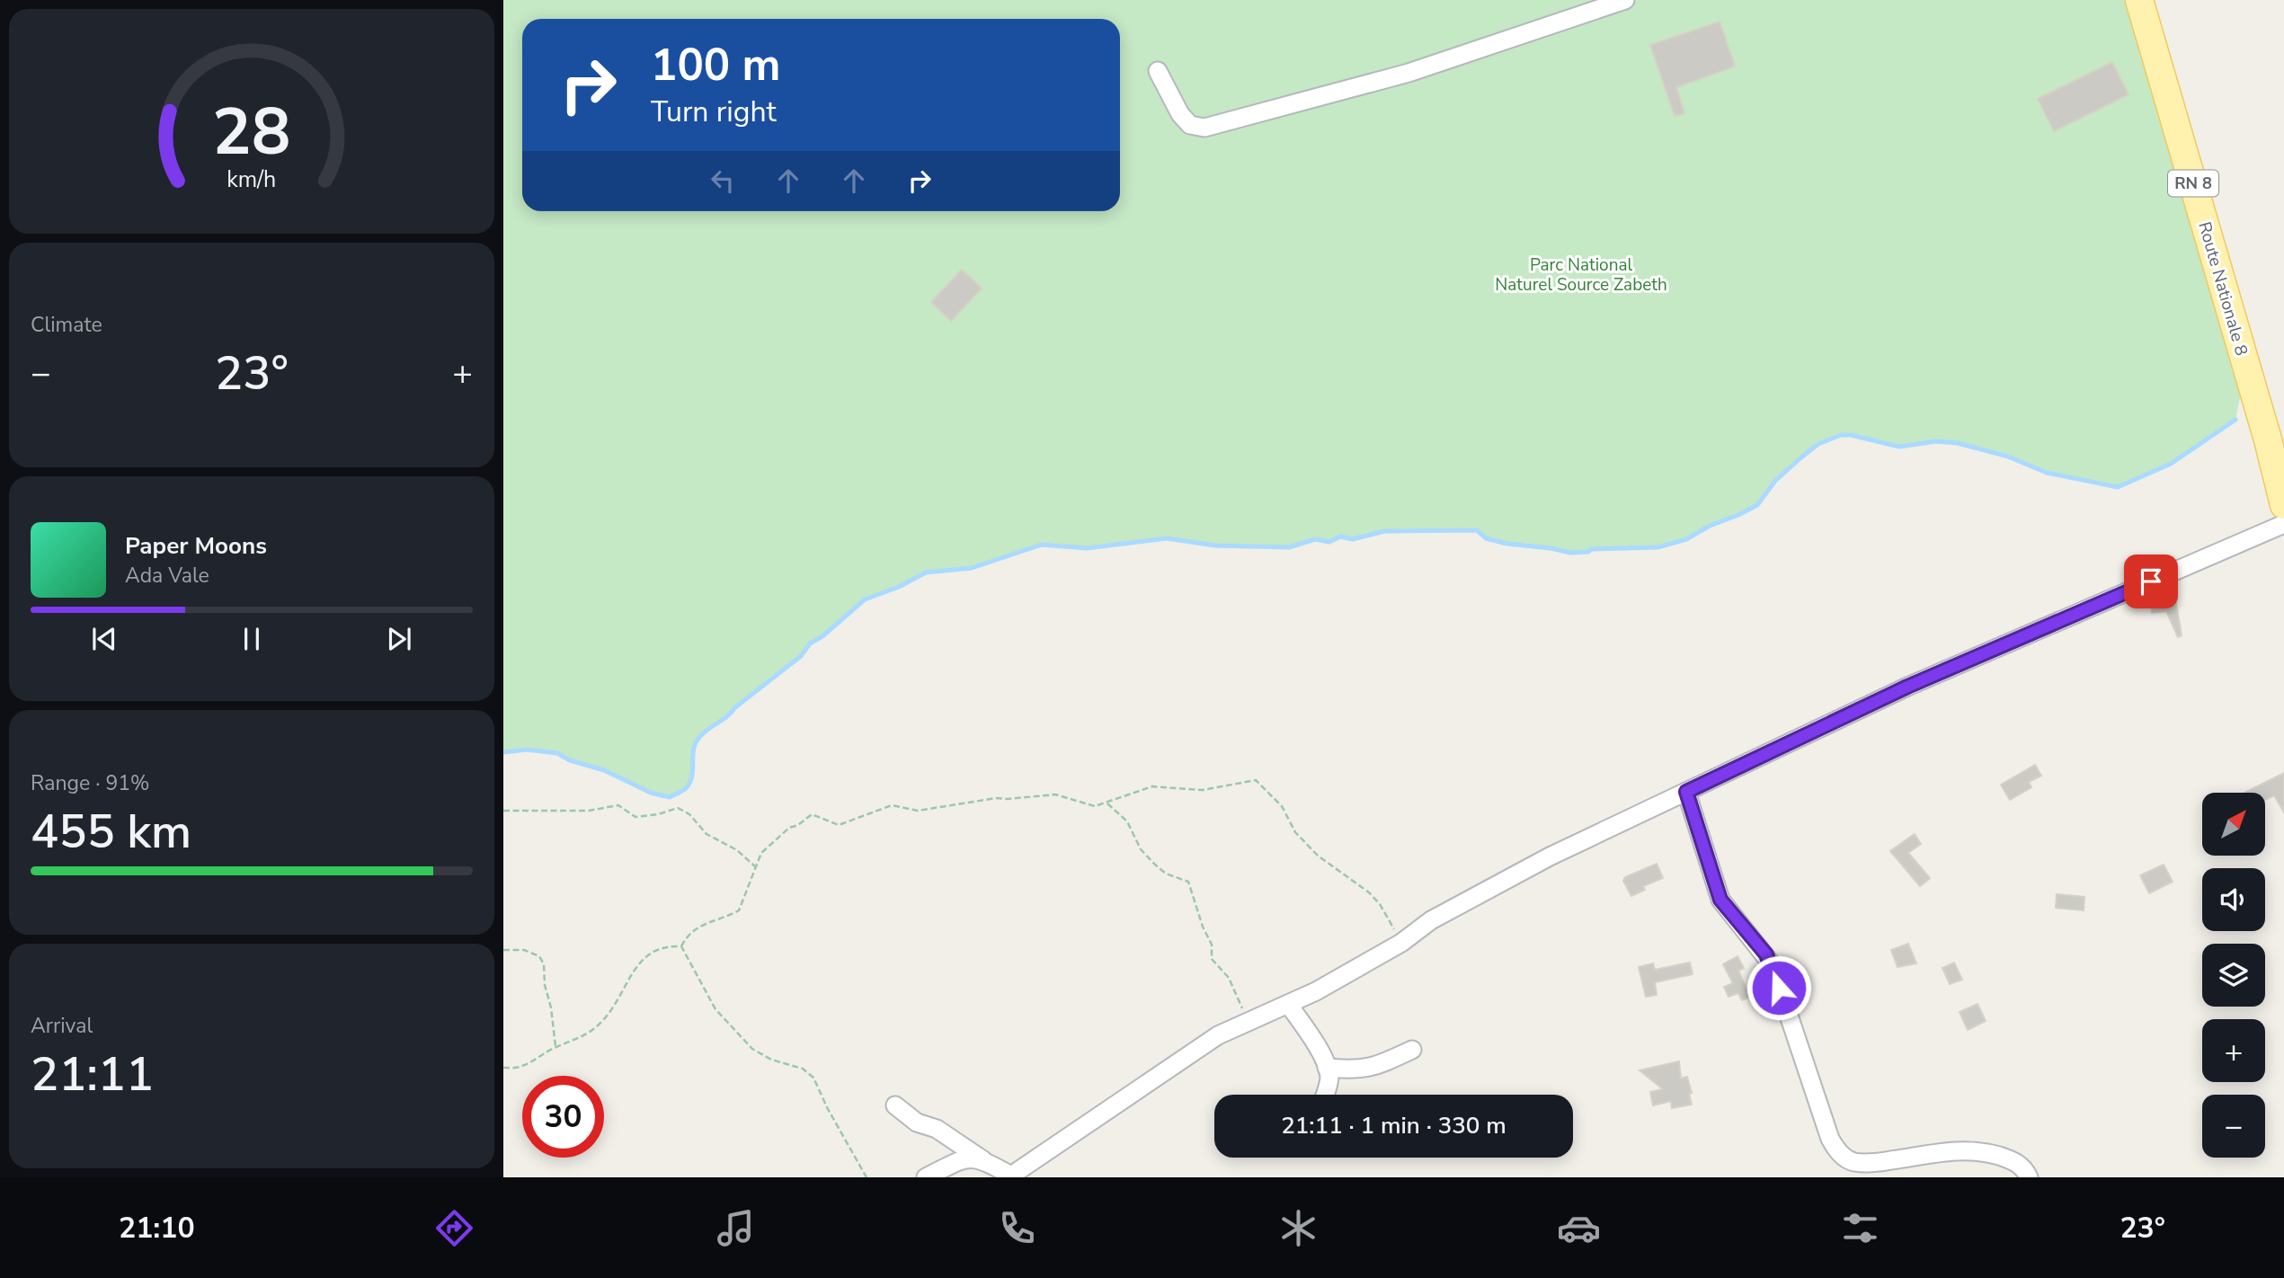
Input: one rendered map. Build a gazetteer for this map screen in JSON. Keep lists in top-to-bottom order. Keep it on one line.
{"streets":{"main road":["RN 8","Route Nationale 8"]},"parks":["Parc National Naturel Source Zabeth"],"north":"top right","page":{"turn":["100 m","Turn right"],"tile":["Climate",["Range · 91%","455 km"],["Arrival","21:11"]],"heat":["−","23°","+"],"song":["Paper Moons","Ada Vale"],"map_buttons":["+","−"],"limit":"30","trip":"21:11 · 1 min · 330 m","tabs":["21:10","23°"],"gauge":["28","km/h"]}}
